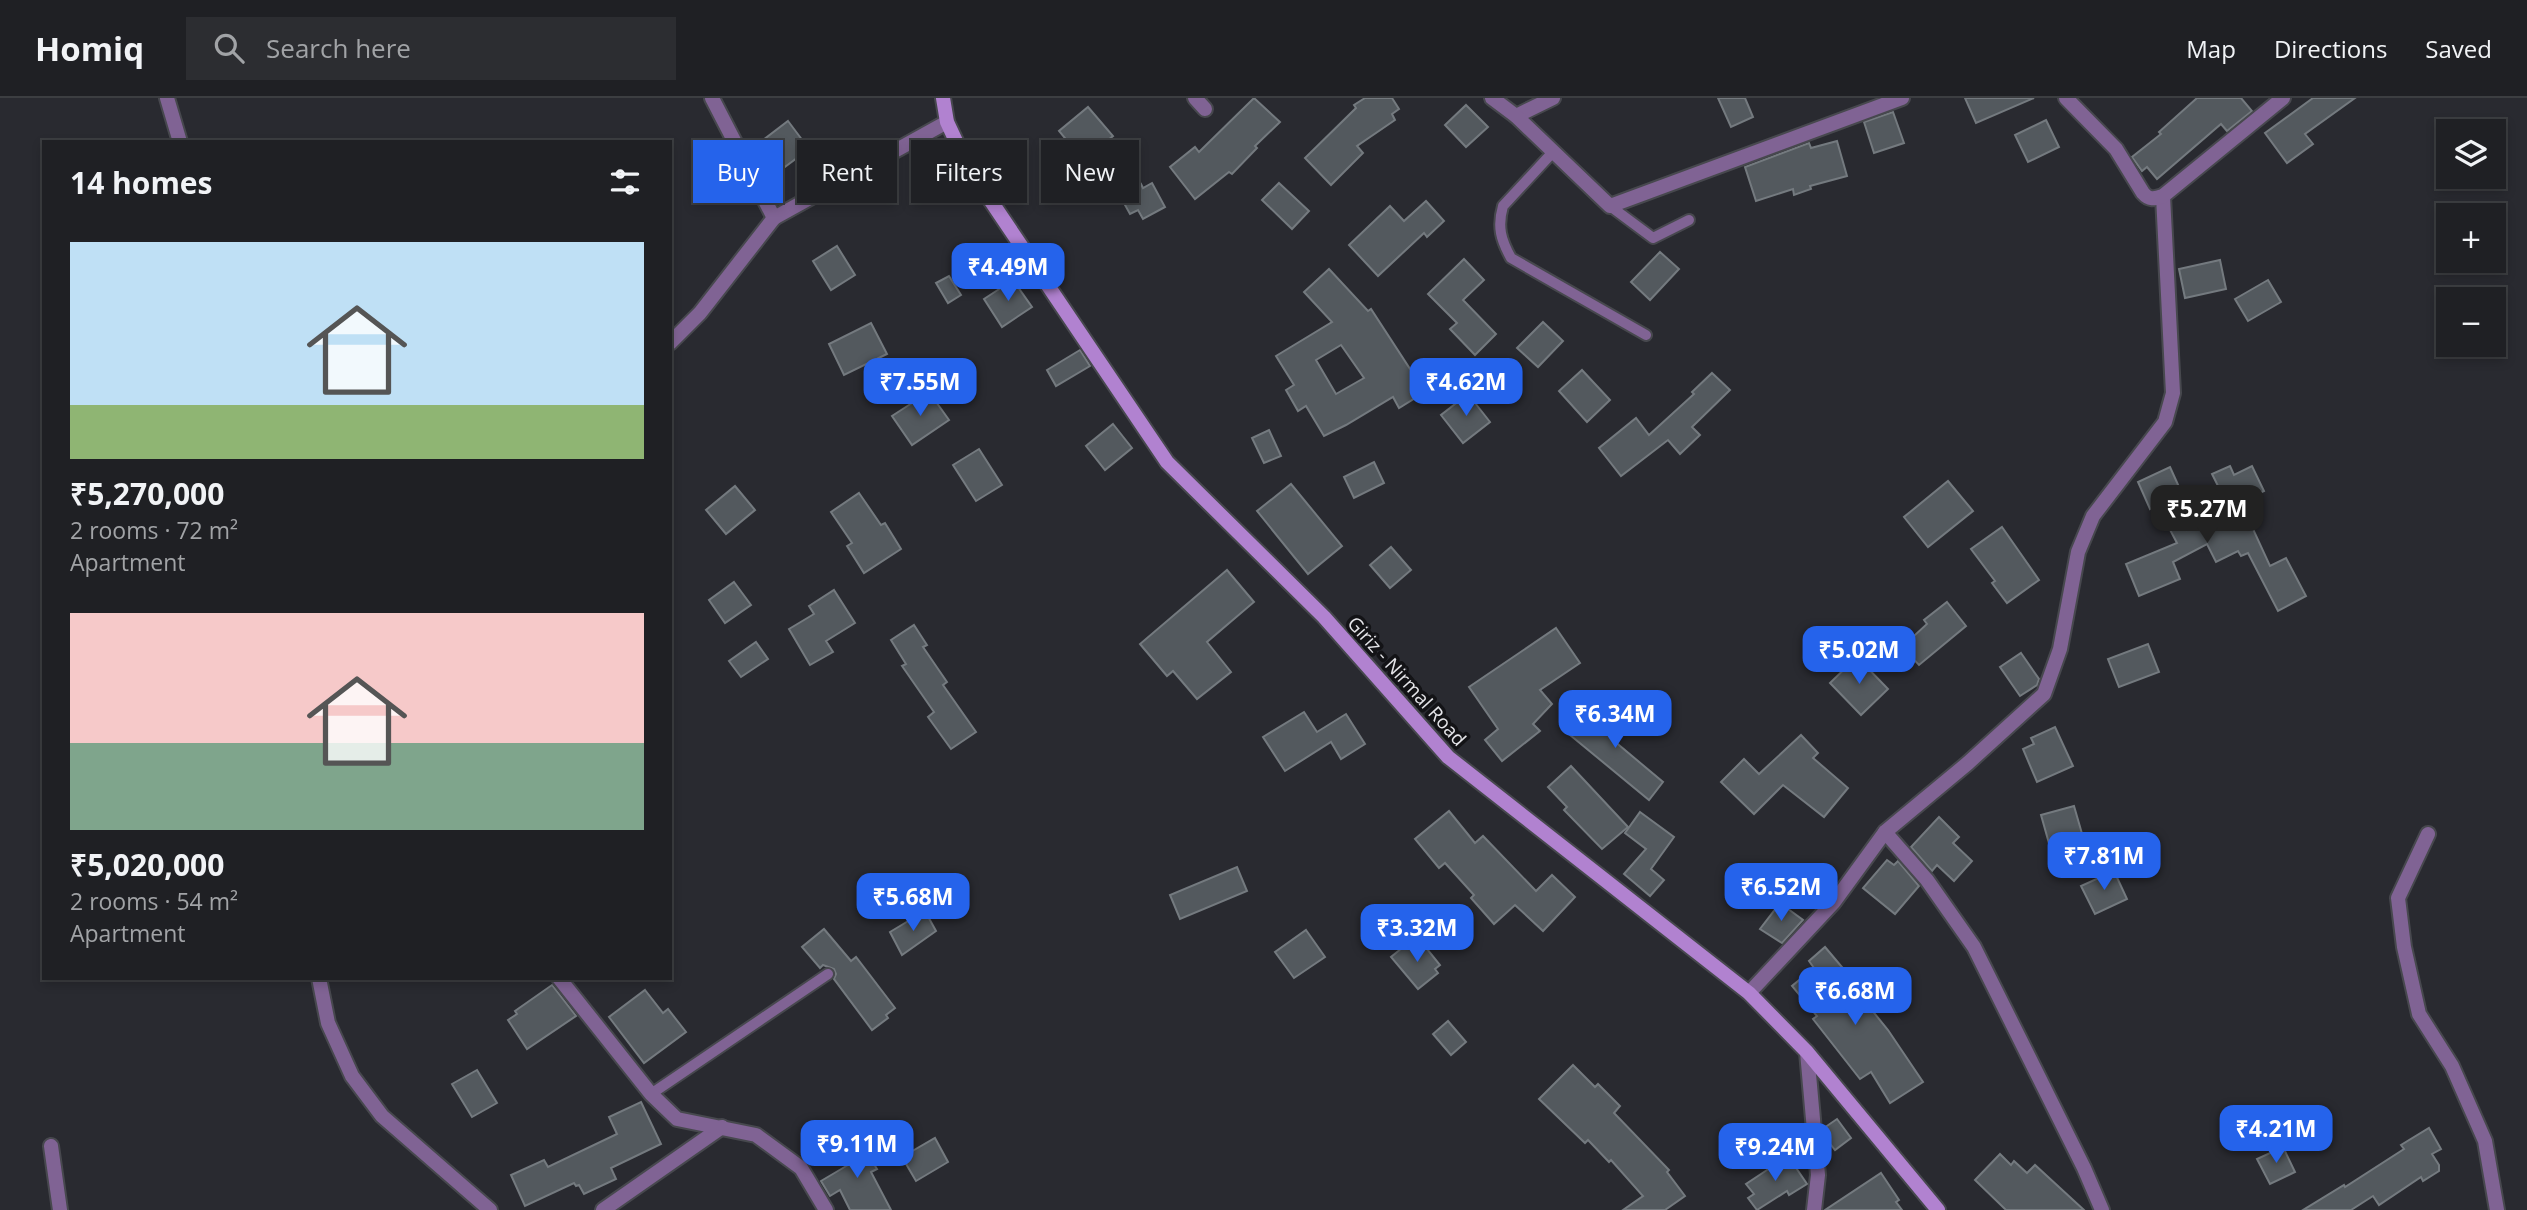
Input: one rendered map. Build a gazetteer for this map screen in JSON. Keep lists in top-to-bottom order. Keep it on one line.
{"streets":{"main road":["Giriz - Nirmal Road"]},"page":{"header":"Homiq","search":"Search here","nav":["Map","Directions","Saved"],"map_buttons":["+","−"],"chip":["Buy","Rent","Filters","New"],"heading":"14 homes","list":[{"name":"₹5,270,000","note":"2 rooms · 72 m² · Apartment"},{"name":"₹5,020,000","note":"2 rooms · 54 m² · Apartment"}],"price":["₹4.49M","₹7.55M","₹4.62M","₹5.27M","₹5.02M","₹6.34M","₹7.81M","₹6.52M","₹5.68M","₹3.32M","₹6.68M","₹4.21M","₹9.11M","₹9.24M"]}}
